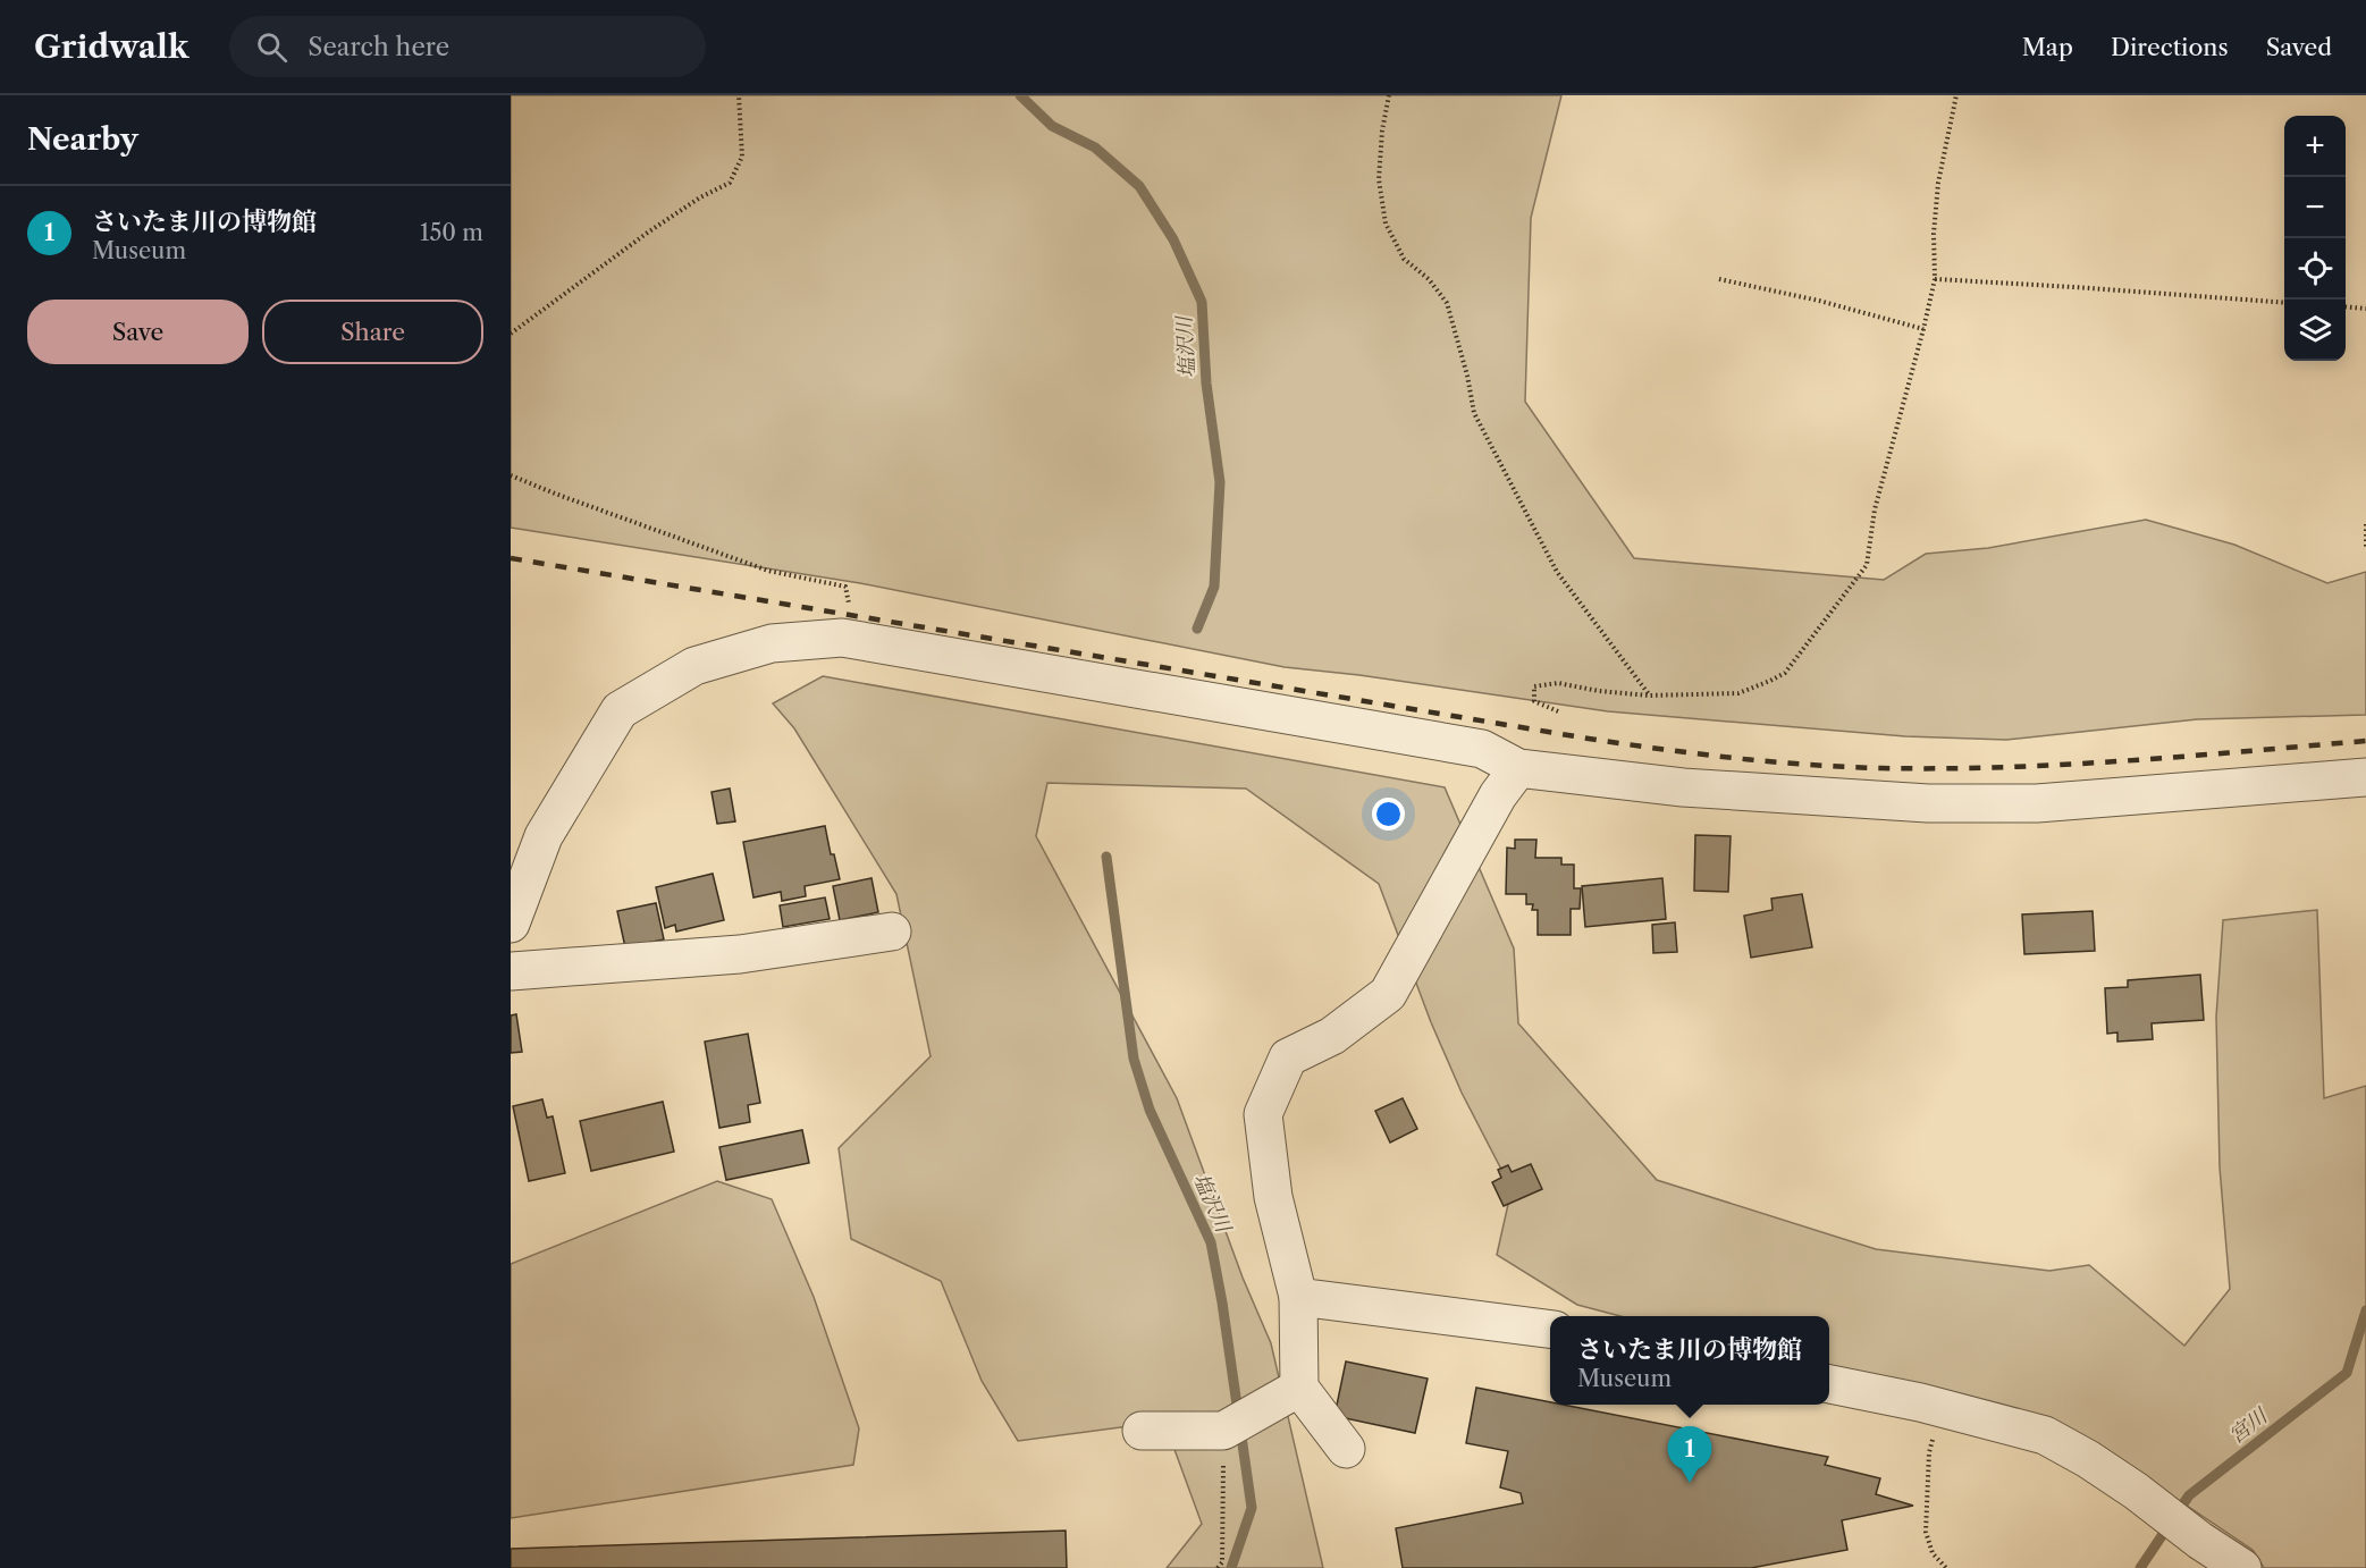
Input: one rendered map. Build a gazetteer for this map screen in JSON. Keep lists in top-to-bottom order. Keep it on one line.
{"water":["塩沢川","宮川"],"page":{"header":"Gridwalk","search":"Search here","nav":["Map","Directions","Saved"],"heading":"Nearby","map_buttons":["+","−"],"list":[{"mark":"1","name":"さいたま川の博物館","note":"Museum","value":"150 m"}],"buttons":["Save","Share"],"popup":["さいたま川の博物館","Museum"],"pins":"1"}}
